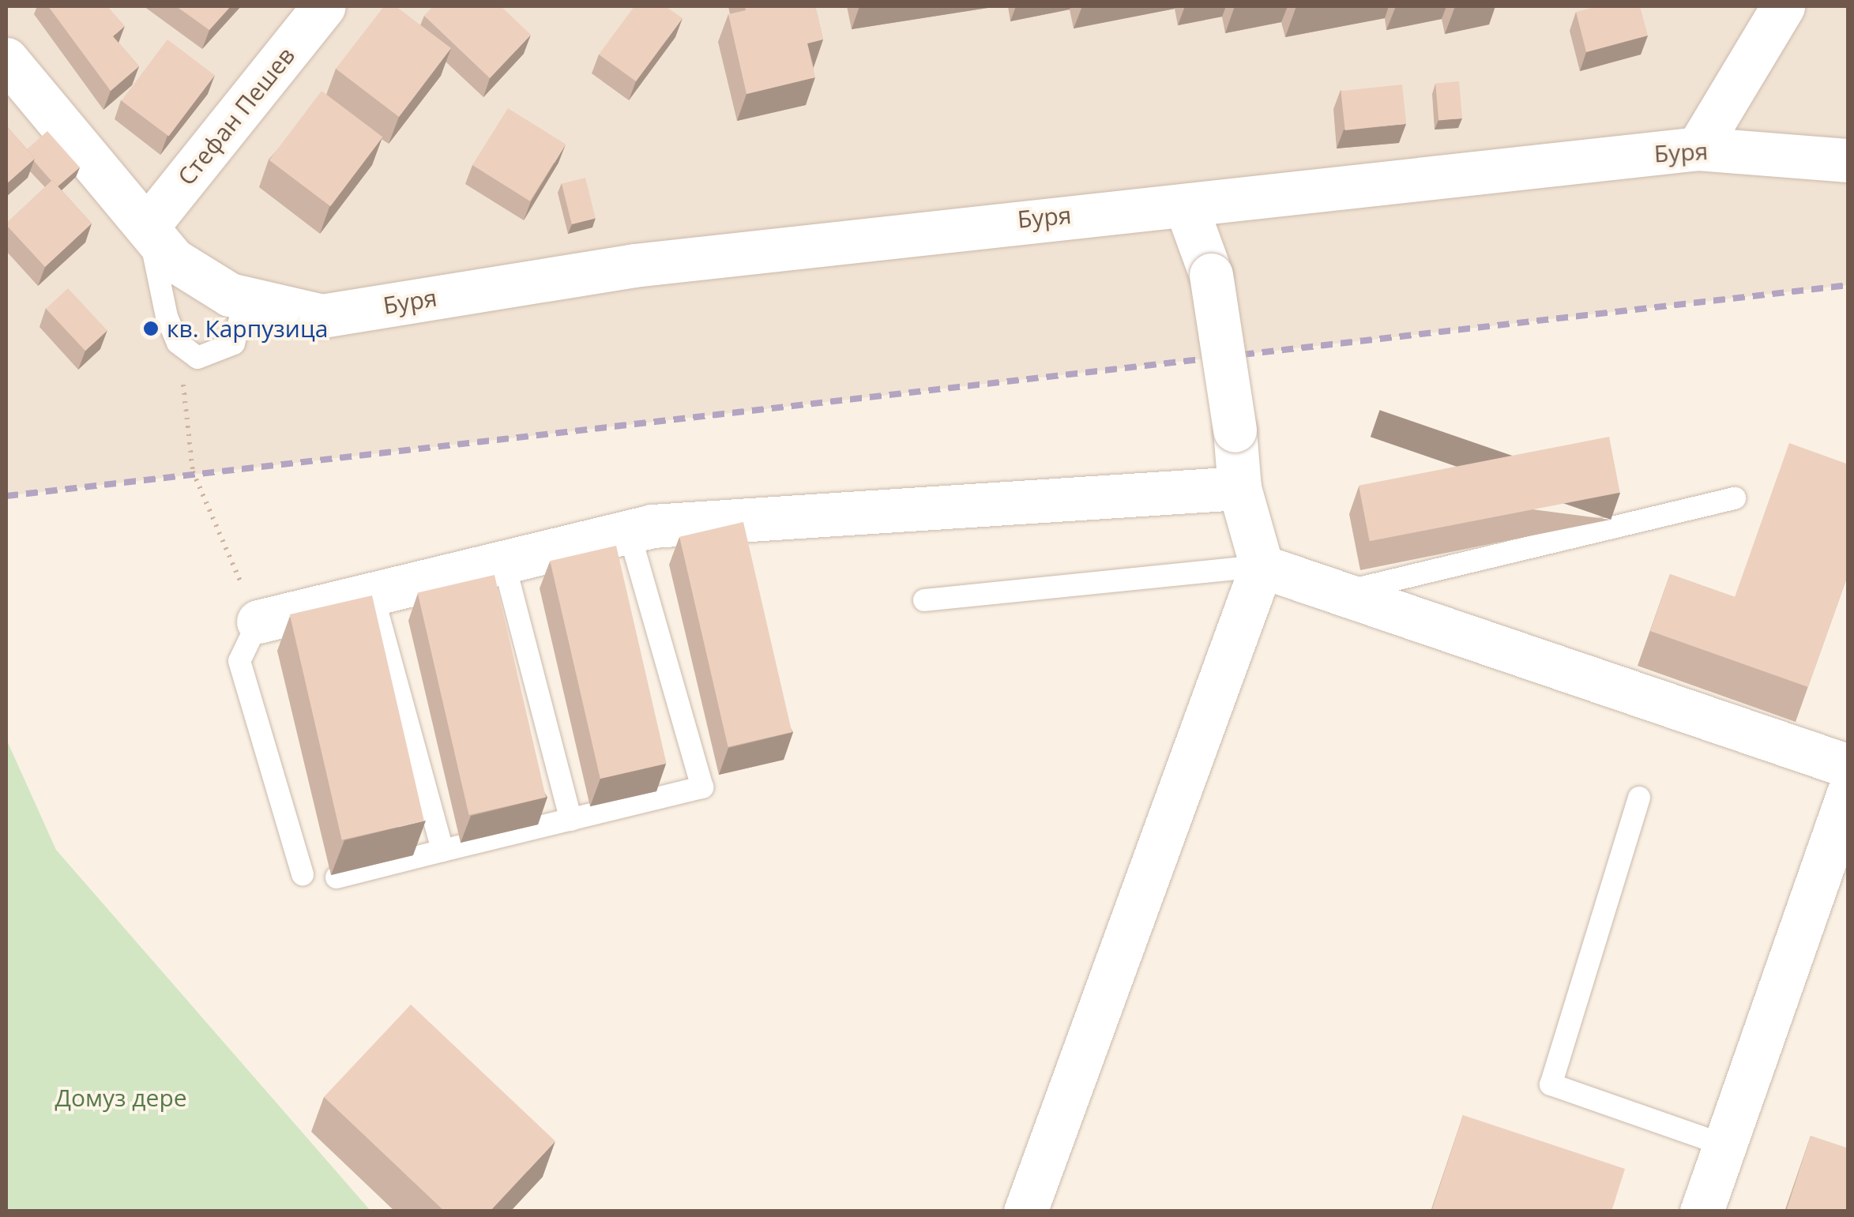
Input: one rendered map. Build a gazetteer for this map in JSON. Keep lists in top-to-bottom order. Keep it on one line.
{"streets":{"street":["Стефан Пешев","Буря"]},"crossings":[["Стефан Пешев","Буря"]],"parks":["Домуз дере"],"places":["кв. Карпузица"]}
